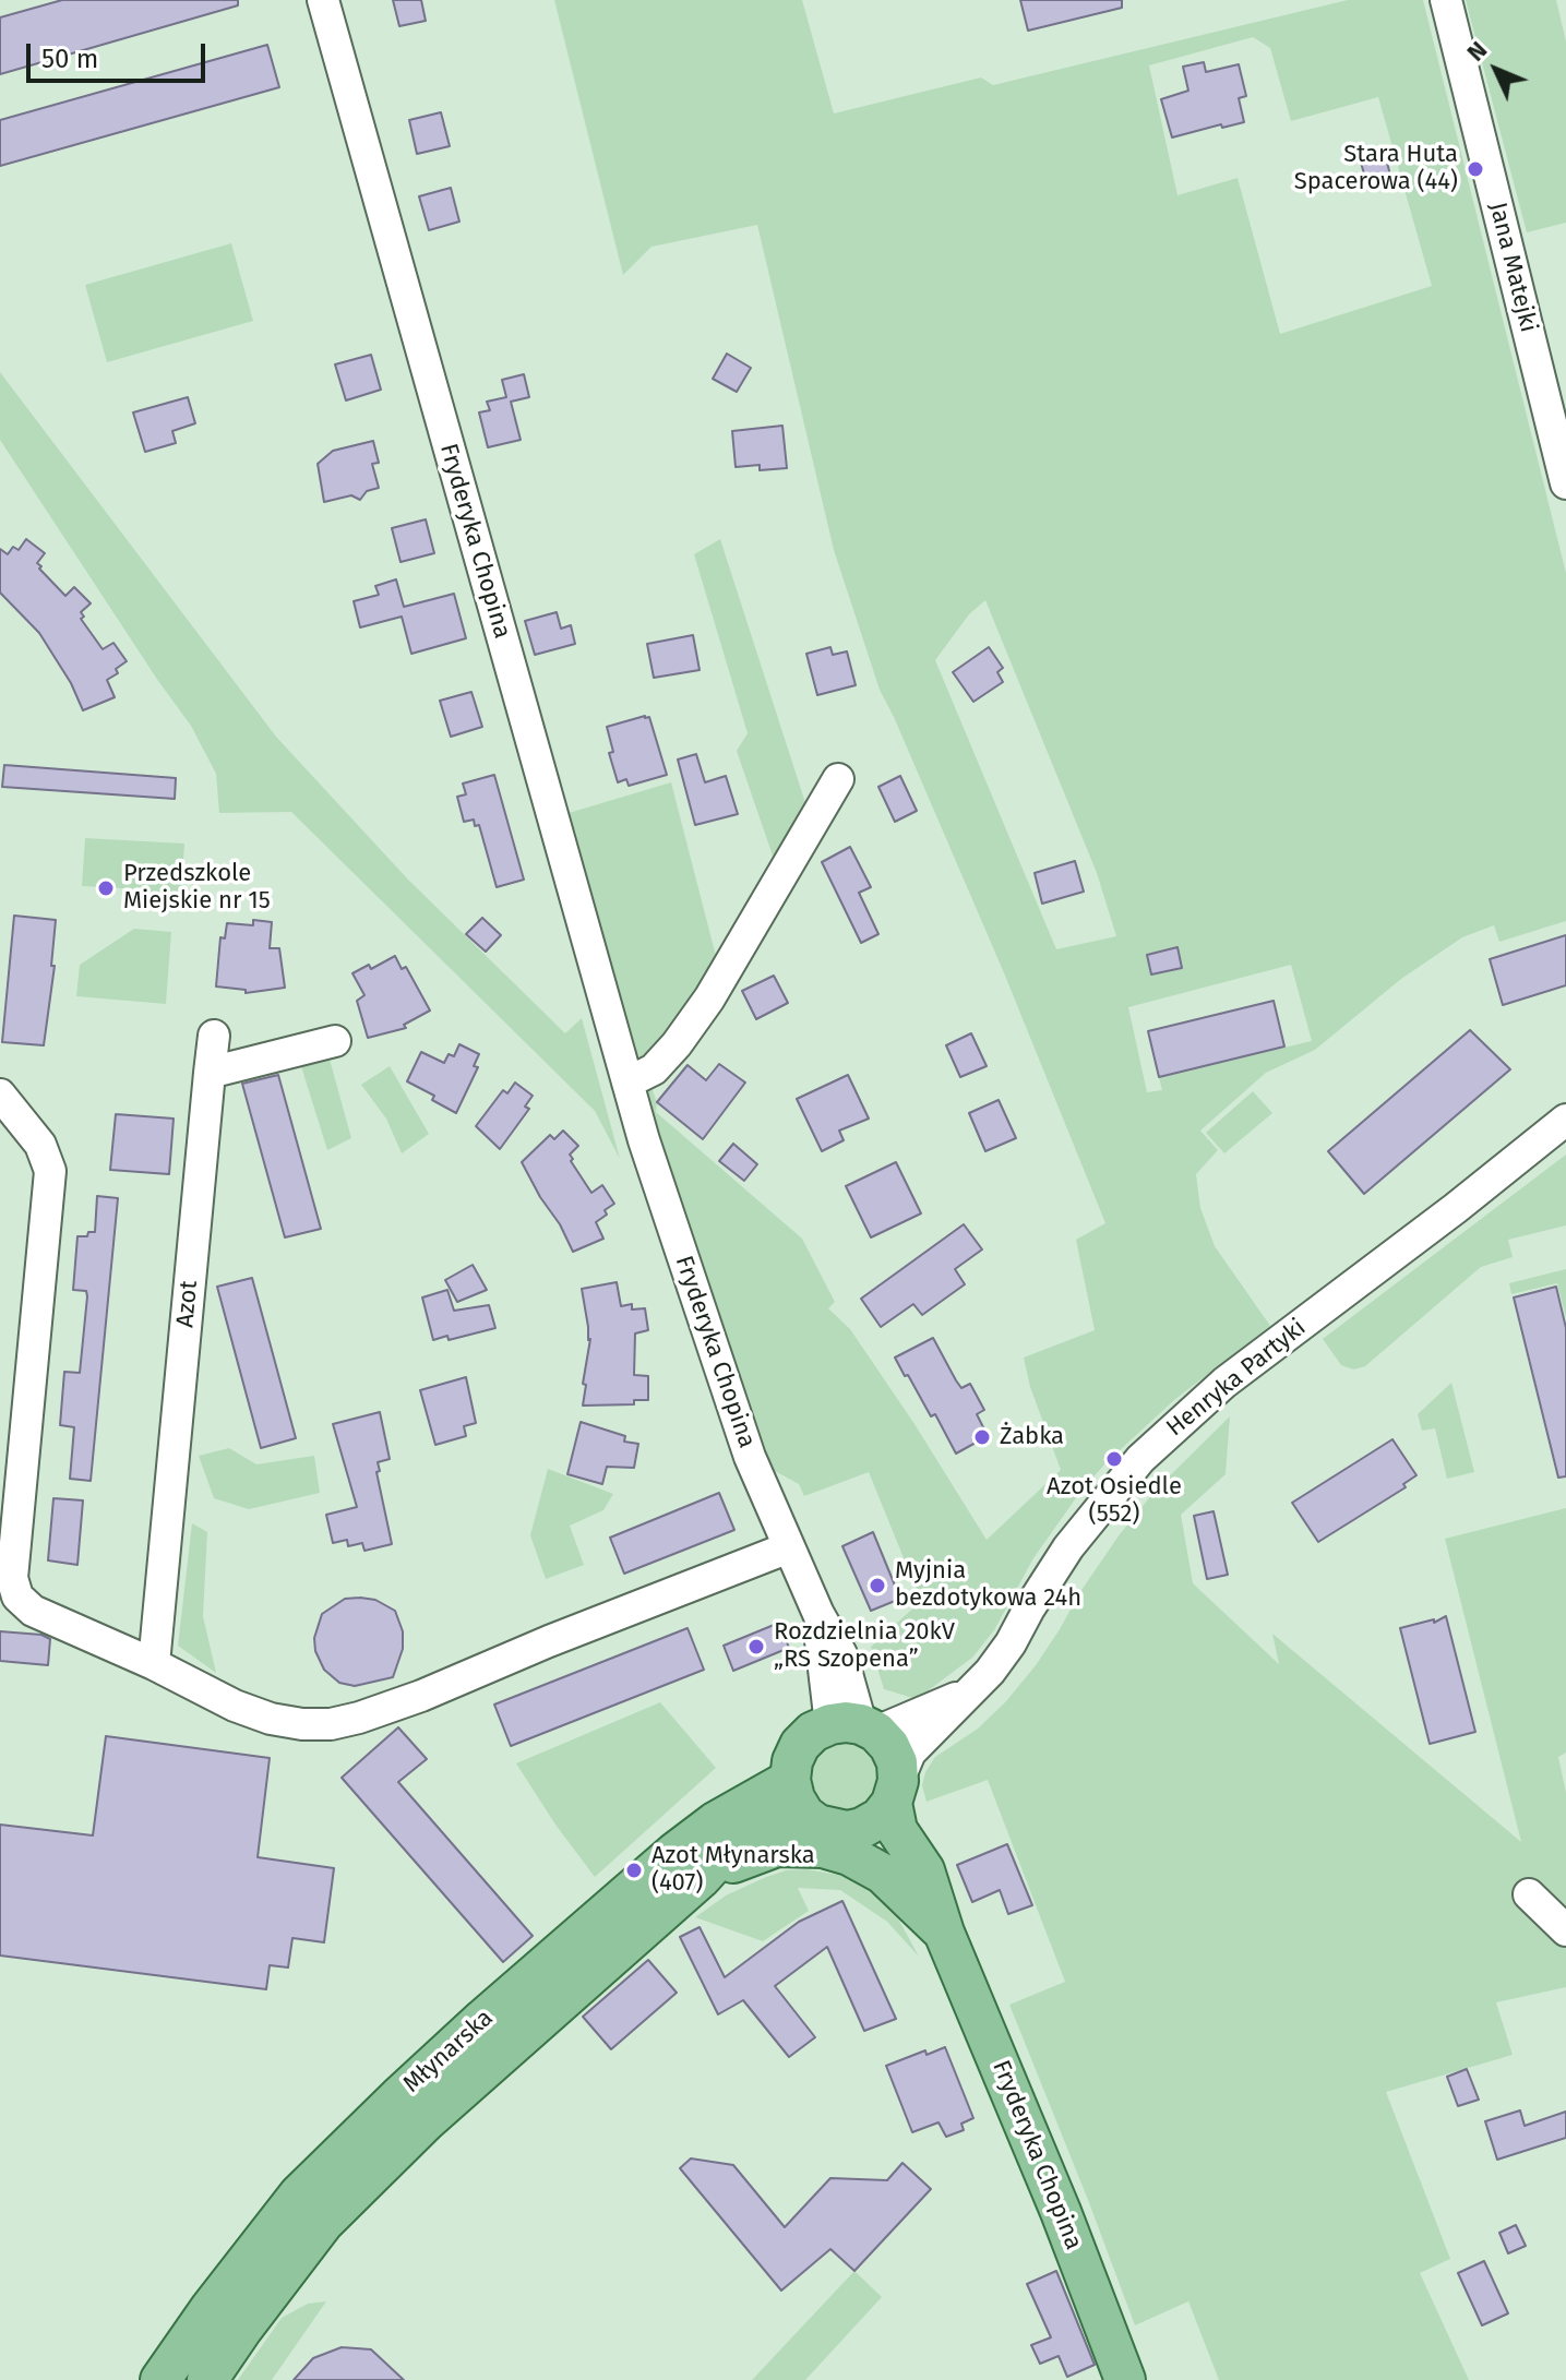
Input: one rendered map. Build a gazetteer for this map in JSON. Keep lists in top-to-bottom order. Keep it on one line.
{"streets":{"main road":["Fryderyka Chopina","Młynarska"],"street":["Jana Matejki","Azot","Henryka Partyki"]},"crossings":[["Fryderyka Chopina","Młynarska"]],"places":["Stara Huta Spacerowa (44)","Przedszkole Miejskie nr 15","Żabka","Azot Osiedle (552)","Myjnia bezdotykowa 24h","Rozdzielnia 20kV „RS Szopena”","Azot Młynarska (407)"],"scale_bar":"50 m","north":"top left"}
